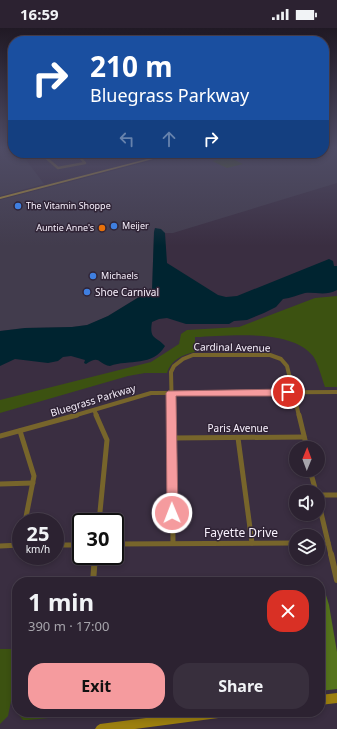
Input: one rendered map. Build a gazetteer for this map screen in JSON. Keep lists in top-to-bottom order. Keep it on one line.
{"streets":{"street":["Cardinal Avenue","Bluegrass Parkway","Paris Avenue","Fayette Drive"]},"crossings":[["Cardinal Avenue","Bluegrass Parkway"],["Cardinal Avenue","Paris Avenue"],["Cardinal Avenue","Fayette Drive"]],"places":["The Vitamin Shoppe","Meijer","Auntie Anne's","Michaels","Shoe Carnival"],"north":"top","page":{"status":"16:59","turn":["210 m","Bluegrass Parkway"],"speed":"25 km/h","limit":"30","heading":["1 min","390 m · 17:00"],"buttons":["Exit","Share"]}}
